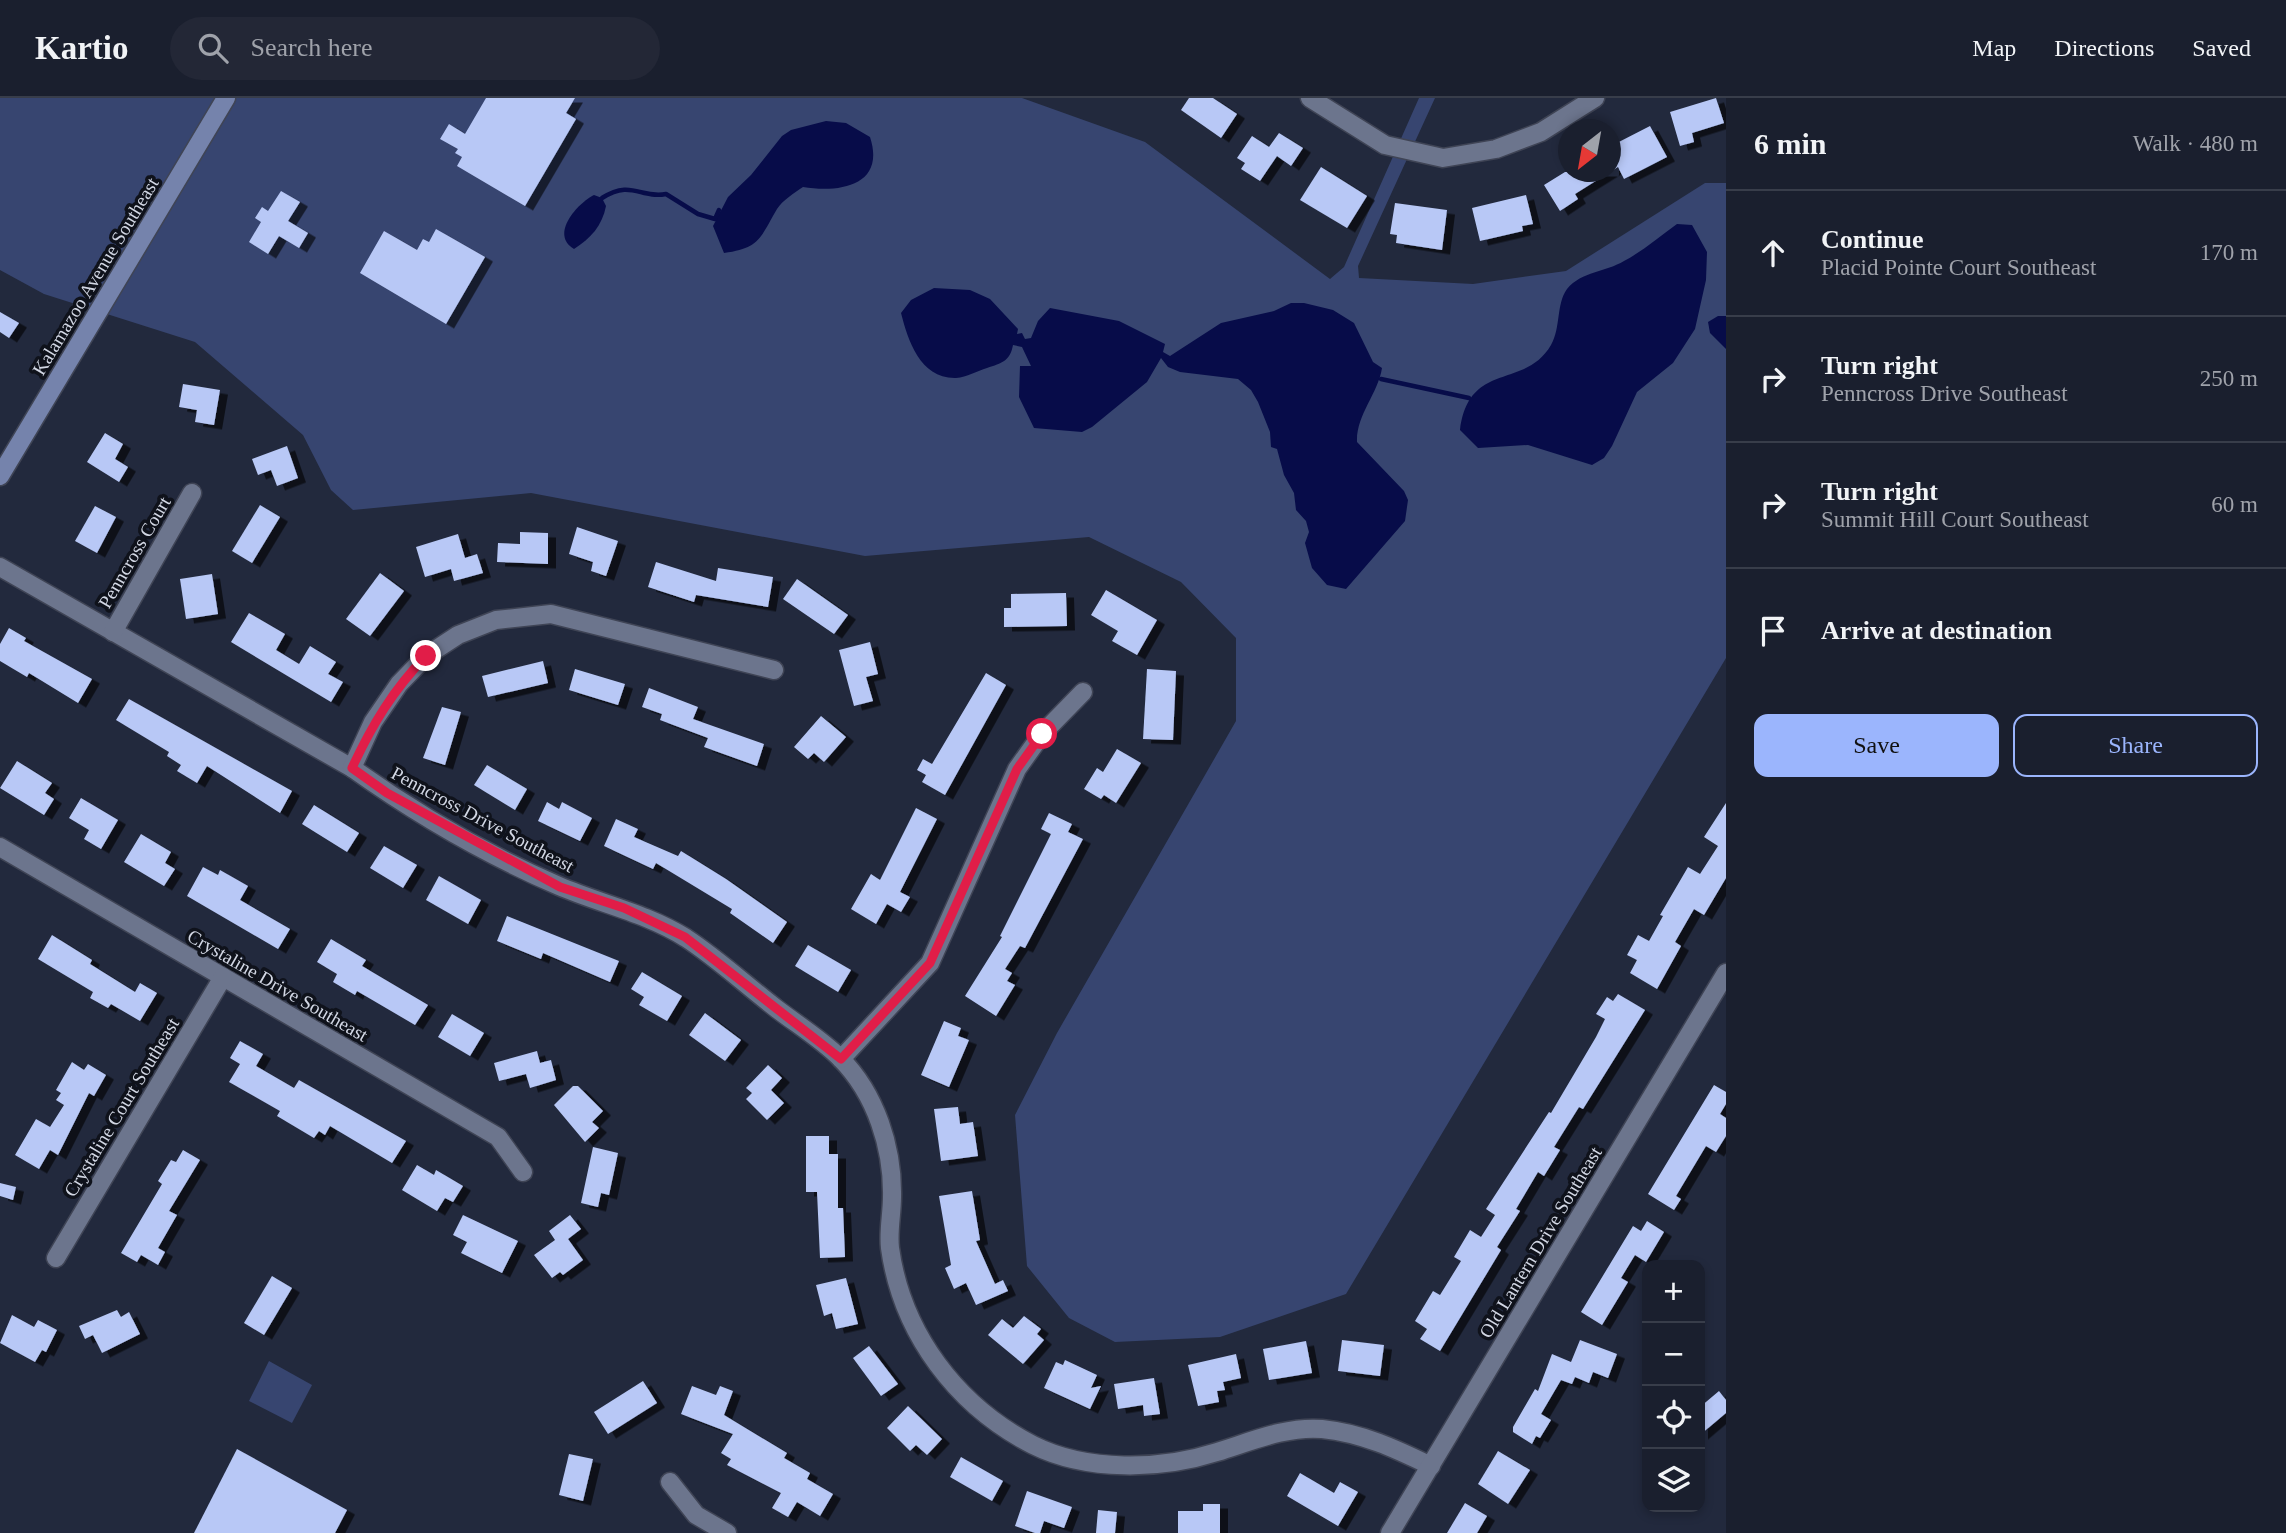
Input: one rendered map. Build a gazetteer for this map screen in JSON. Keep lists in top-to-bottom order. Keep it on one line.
{"streets":{"street":["Kalamazoo Avenue Southeast","Penncross Court","Penncross Drive Southeast","Crystaline Drive Southeast","Crystaline Court Southeast","Old Lantern Drive Southeast"]},"crossings":[["Penncross Court","Penncross Drive Southeast"],["Penncross Drive Southeast","Old Lantern Drive Southeast"],["Crystaline Drive Southeast","Crystaline Court Southeast"]],"north":"bottom left","page":{"header":"Kartio","search":"Search here","nav":["Map","Directions","Saved"],"heading":["6 min","Walk · 480 m"],"list":[["Continue","Placid Pointe Court Southeast","170 m"],["Turn right","Penncross Drive Southeast","250 m"],["Turn right","Summit Hill Court Southeast","60 m"],"Arrive at destination"],"buttons":["Save","Share"],"map_buttons":["+","−"]}}
